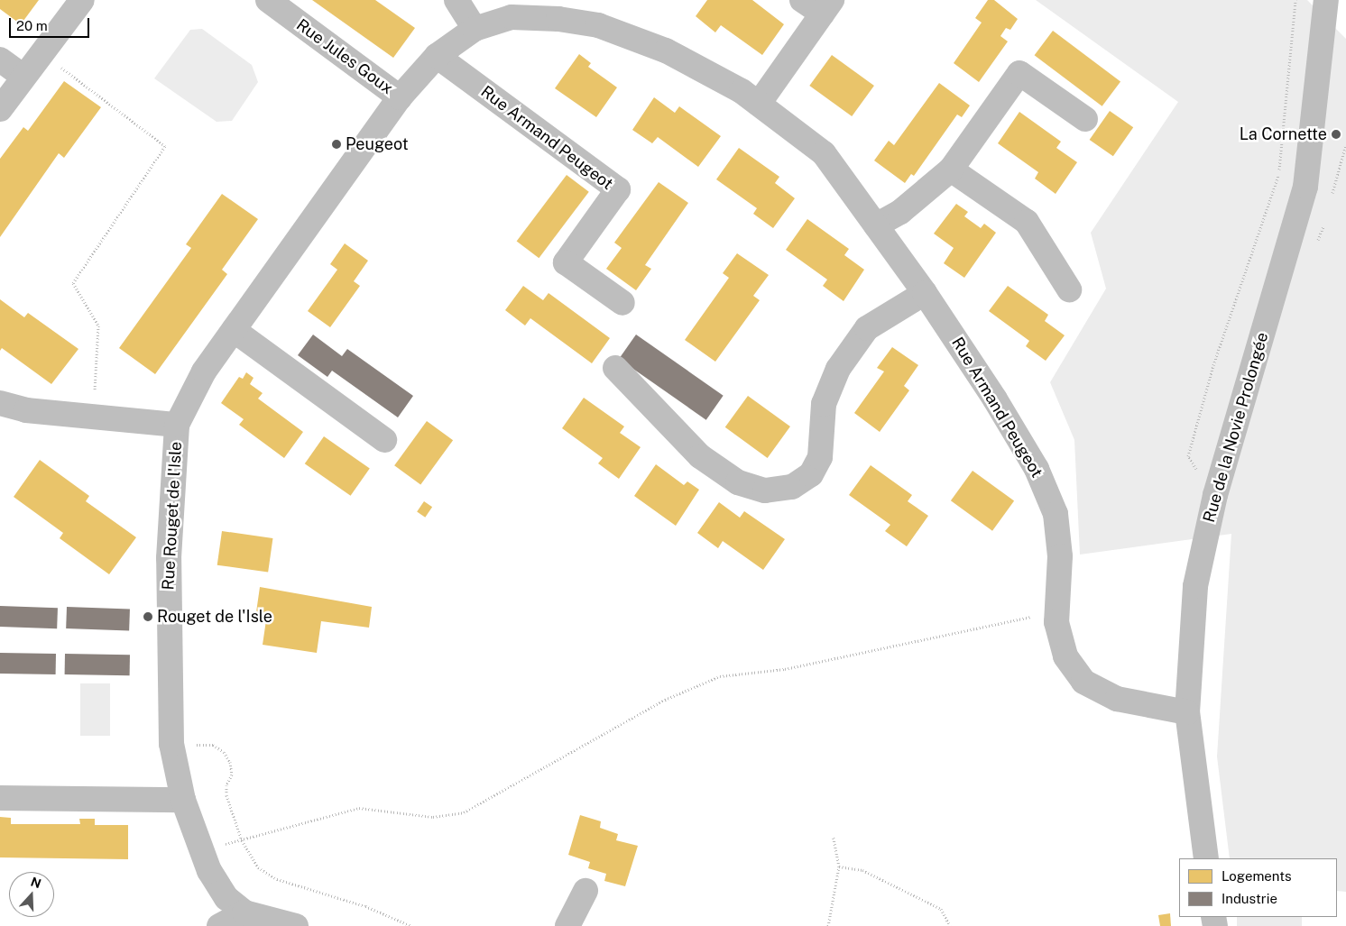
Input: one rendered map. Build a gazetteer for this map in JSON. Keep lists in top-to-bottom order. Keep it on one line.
{"streets":{"street":["Rue Jules Goux","Rue Armand Peugeot","Rue de la Novie Prolongée","Rue Rouget de l'Isle"]},"crossings":[["Rue Jules Goux","Rue Armand Peugeot"],["Rue Armand Peugeot","Rue de la Novie Prolongée"],["Rue Armand Peugeot","Rue Rouget de l'Isle"]],"places":["La Cornette","Peugeot","Rouget de l'Isle"],"legend":["Logements","Industrie"],"scale_bar":"20 m","north":"top"}
